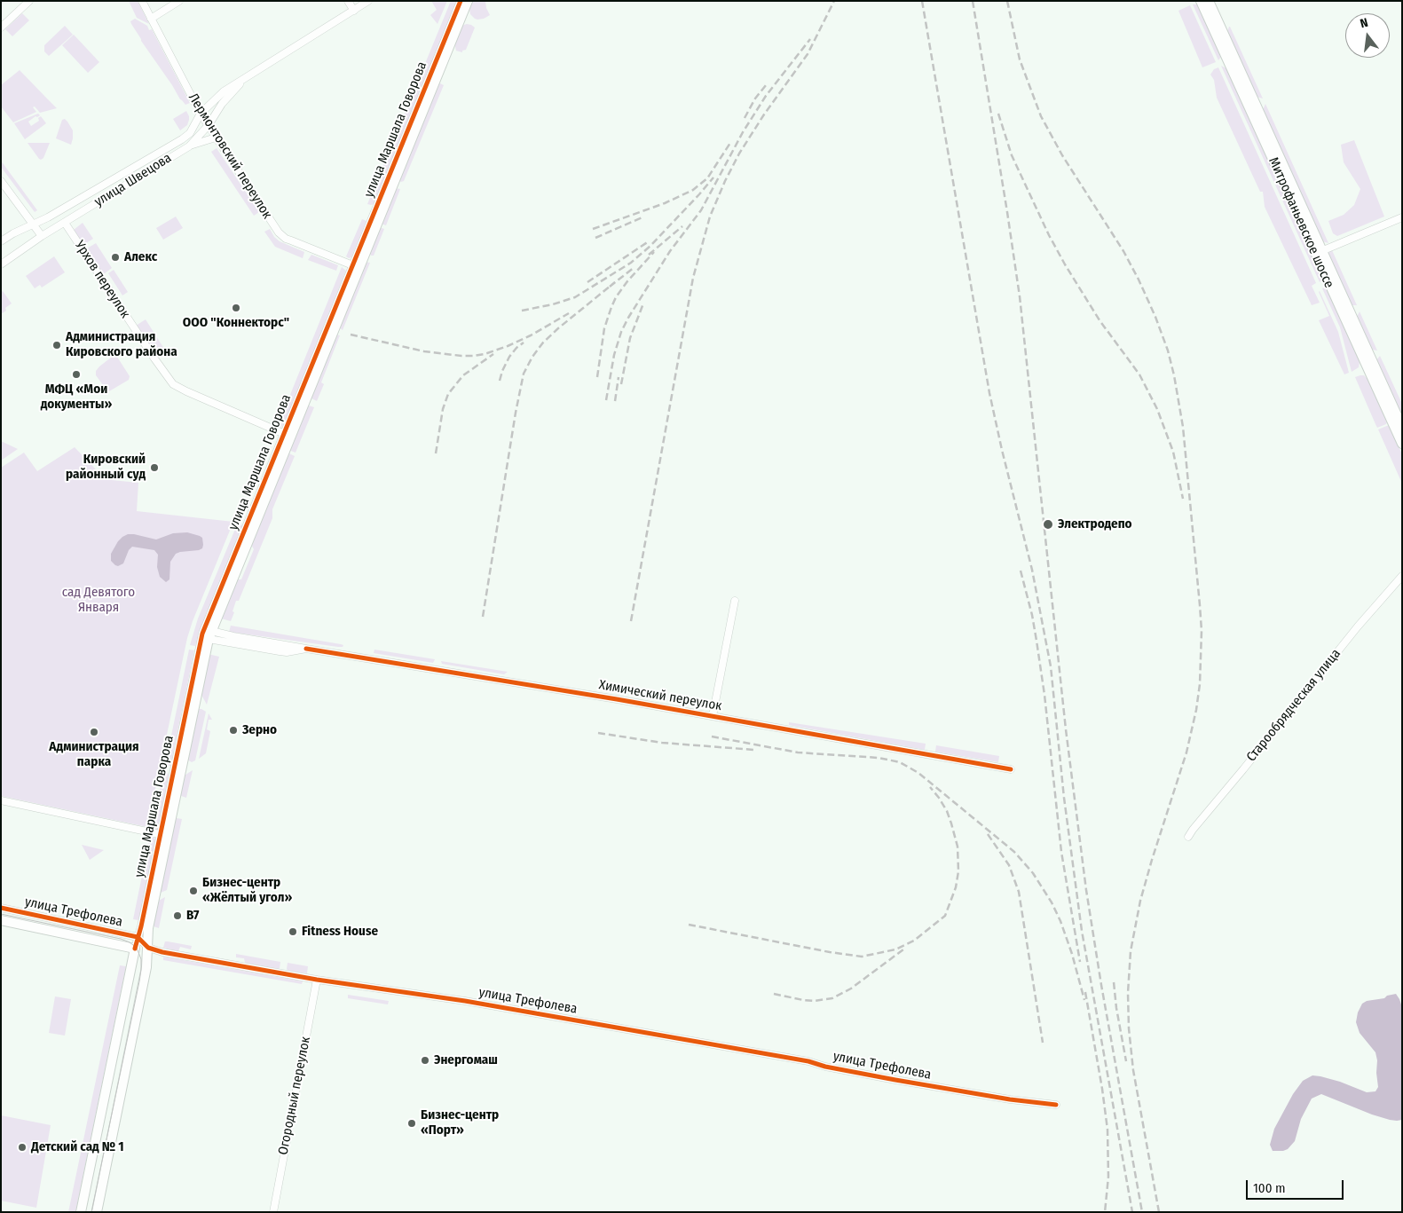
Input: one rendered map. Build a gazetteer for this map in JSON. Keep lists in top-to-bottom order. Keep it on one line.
{"streets":{"main road":["улица Маршала Говорова","Митрофаньевское шоссе","улица Трефолева"],"street":["Лермонтовский переулок","улица Швецова","Урхов переулок","Химический переулок","Старообрядческая улица","Огородный переулок"]},"crossings":[["улица Маршала Говорова","Лермонтовский переулок"],["улица Маршала Говорова","Урхов переулок"],["улица Маршала Говорова","Химический переулок"],["улица Маршала Говорова","улица Трефолева"],["Лермонтовский переулок","улица Швецова"],["улица Швецова","Урхов переулок"],["улица Трефолева","Огородный переулок"]],"parks":["сад Девятого Января"],"places":["Алекс","ООО \"Коннекторс\"","Администрация Кировского района","МФЦ «Мои документы»","Кировский районный суд","Электродепо","Зерно","Администрация парка","Бизнес-центр «Жёлтый угол»","В7","Fitness House","Энергомаш","Бизнес-центр «Порт»","Детский сад № 1"],"scale_bar":"100 m","north":"top"}
